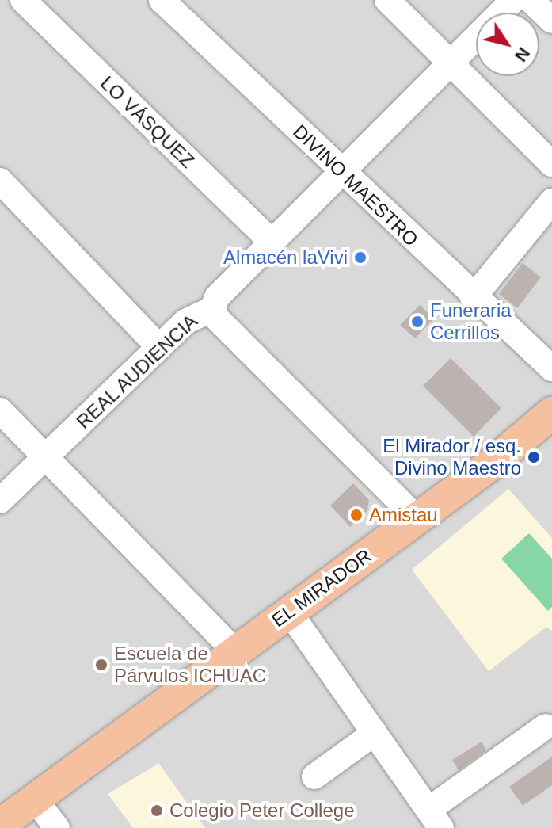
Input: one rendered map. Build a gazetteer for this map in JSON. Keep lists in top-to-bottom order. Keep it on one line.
{"streets":{"main road":["EL MIRADOR"],"street":["LO VÁSQUEZ","DIVINO MAESTRO","REAL AUDIENCIA"]},"crossings":[["LO VÁSQUEZ","REAL AUDIENCIA"],["DIVINO MAESTRO","REAL AUDIENCIA"]],"places":["Almacén laVivi","Funeraria Cerrillos","El Mirador / esq. Divino Maestro","Amistau","Escuela de Párvulos ICHUAC","Colegio Peter College"],"north":"bottom right"}
